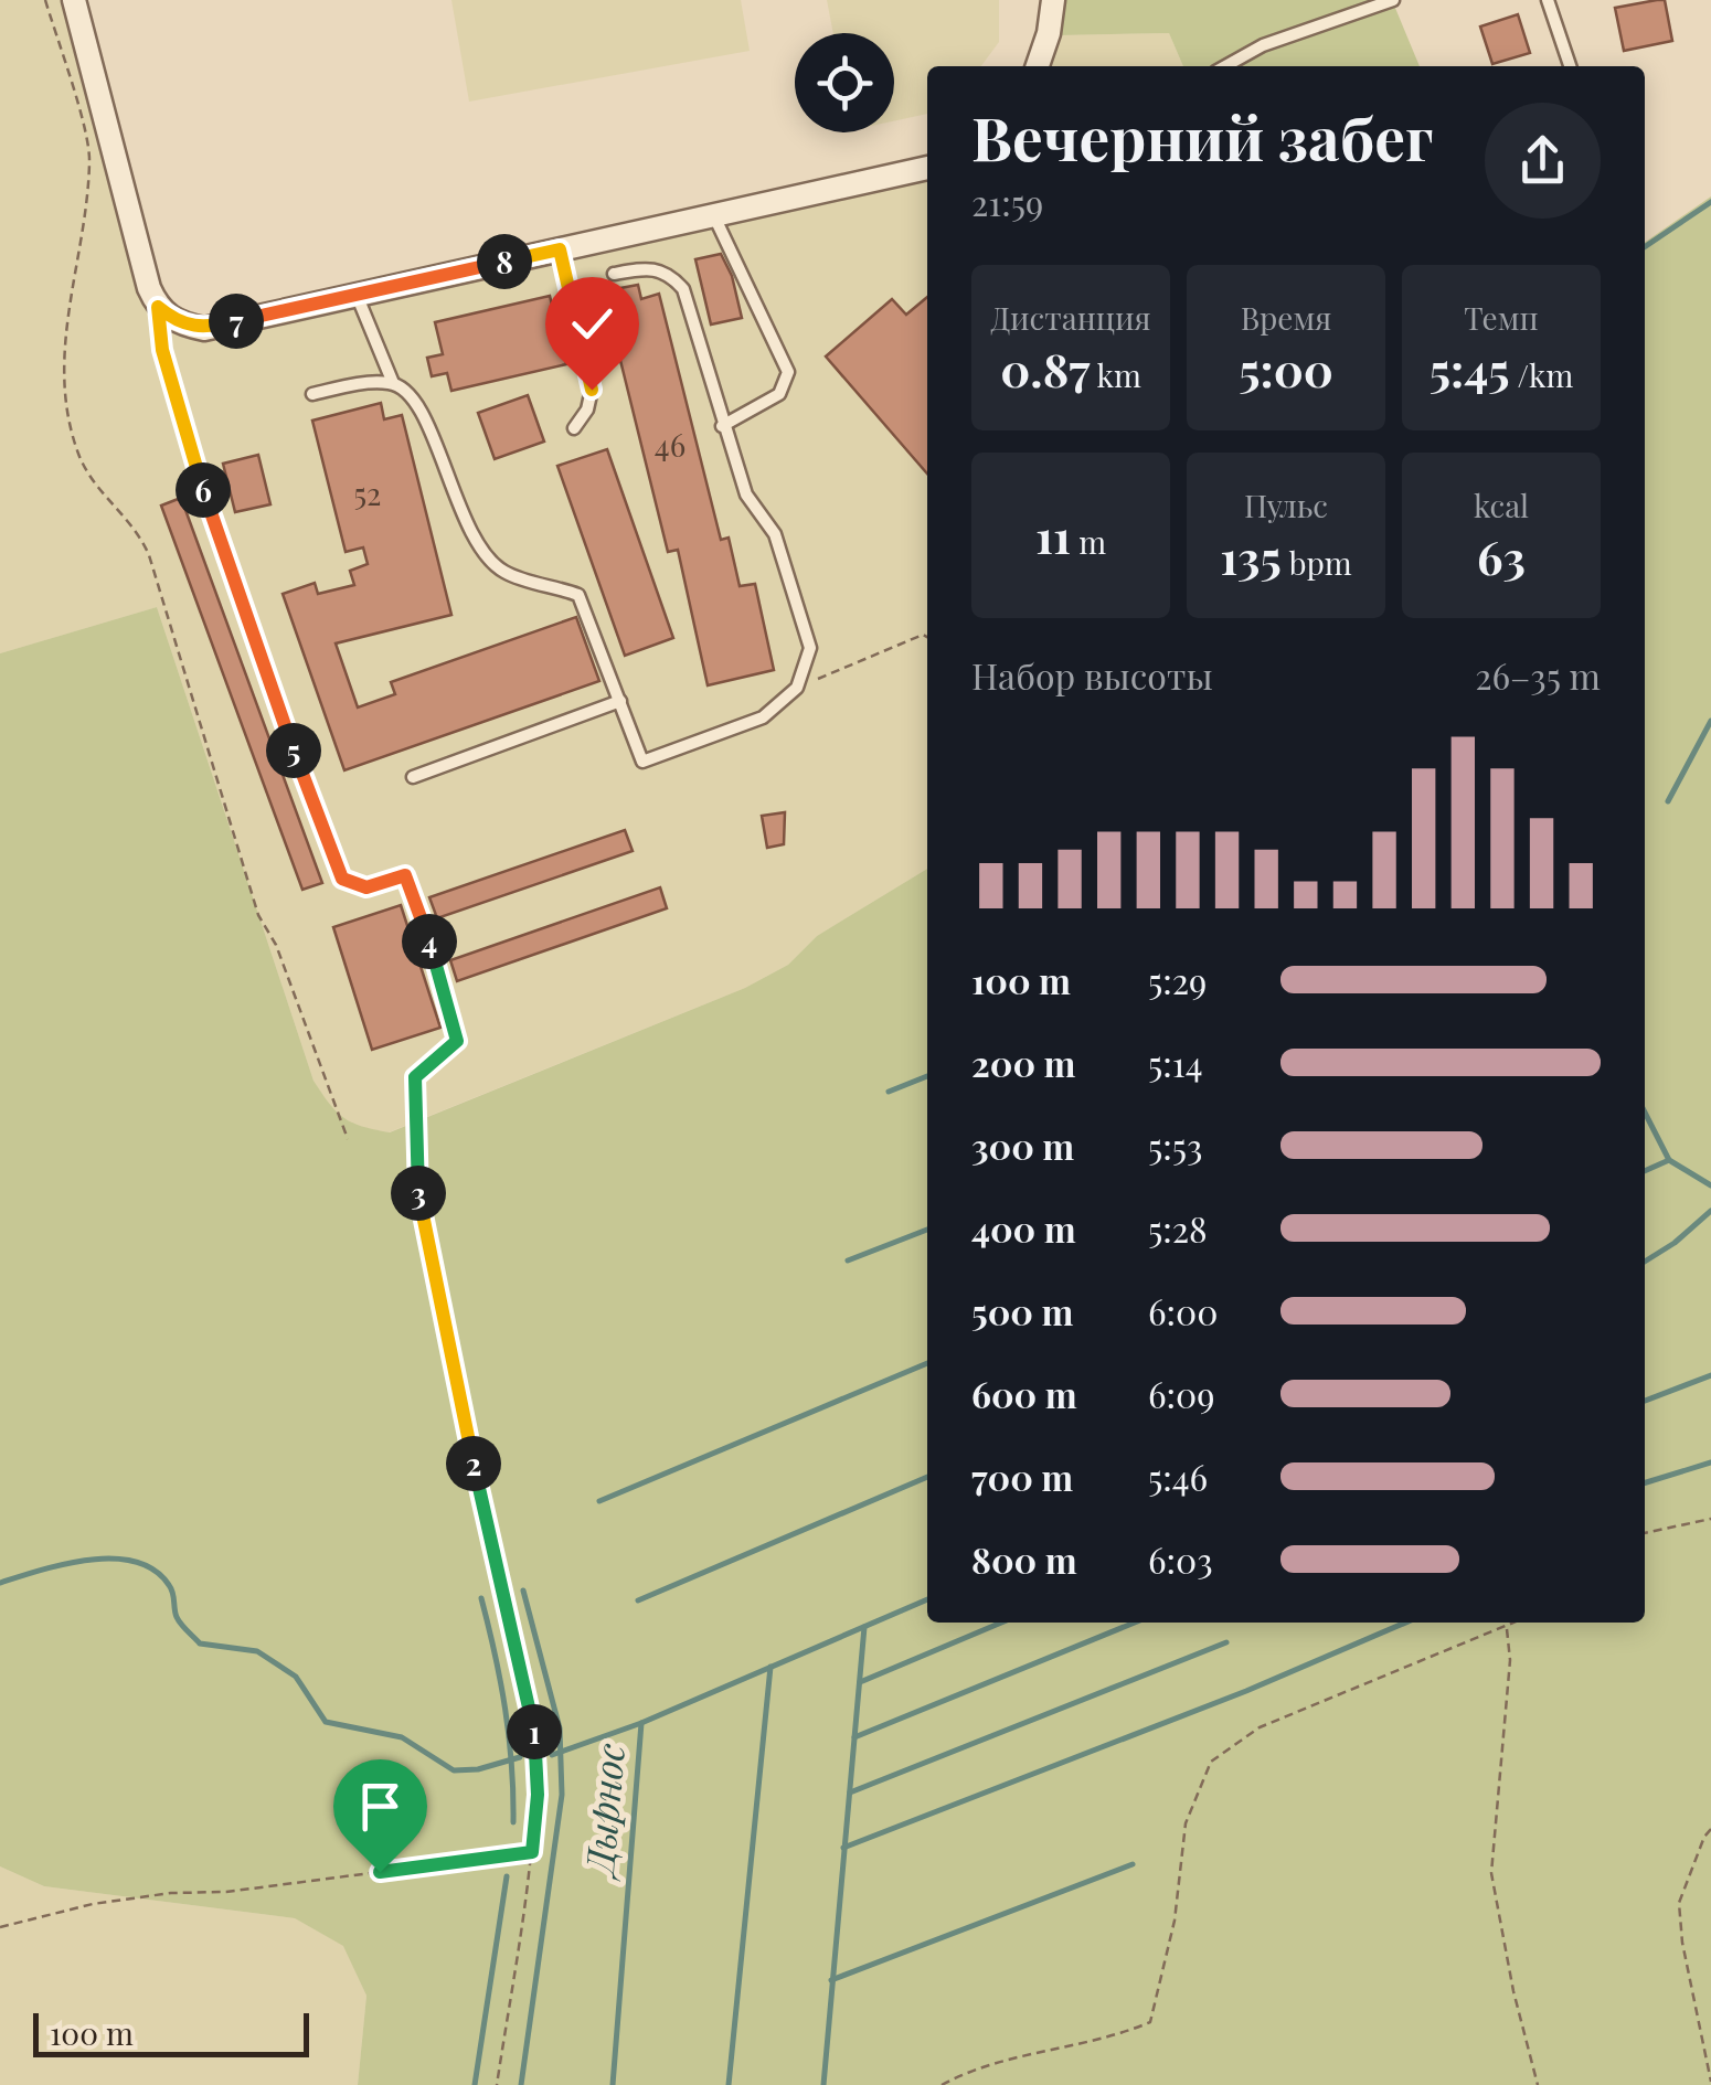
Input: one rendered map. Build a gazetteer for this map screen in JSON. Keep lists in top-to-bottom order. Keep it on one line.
{"water":["Дырнос"],"house_numbers":["46","52"],"scale_bar":"100 m","page":{"heading":["Вечерний забег","21:59"],"pins":["8","7","6","5","4","3","2","1"],"stats":[["Дистанция","0.87 km"],["Время","5:00"],["Темп","5:45 /km"],["11 m"],["Пульс","135 bpm"],["kcal","63"]],"chart":["Набор высоты","26–35 m"],"list":[{"name":"100 m","note":"5:29"},{"name":"200 m","note":"5:14"},{"name":"300 m","note":"5:53"},{"name":"400 m","note":"5:28"},{"name":"500 m","note":"6:00"},{"name":"600 m","note":"6:09"},{"name":"700 m","note":"5:46"},{"name":"800 m","note":"6:03"}],"scale":"100 m"}}
